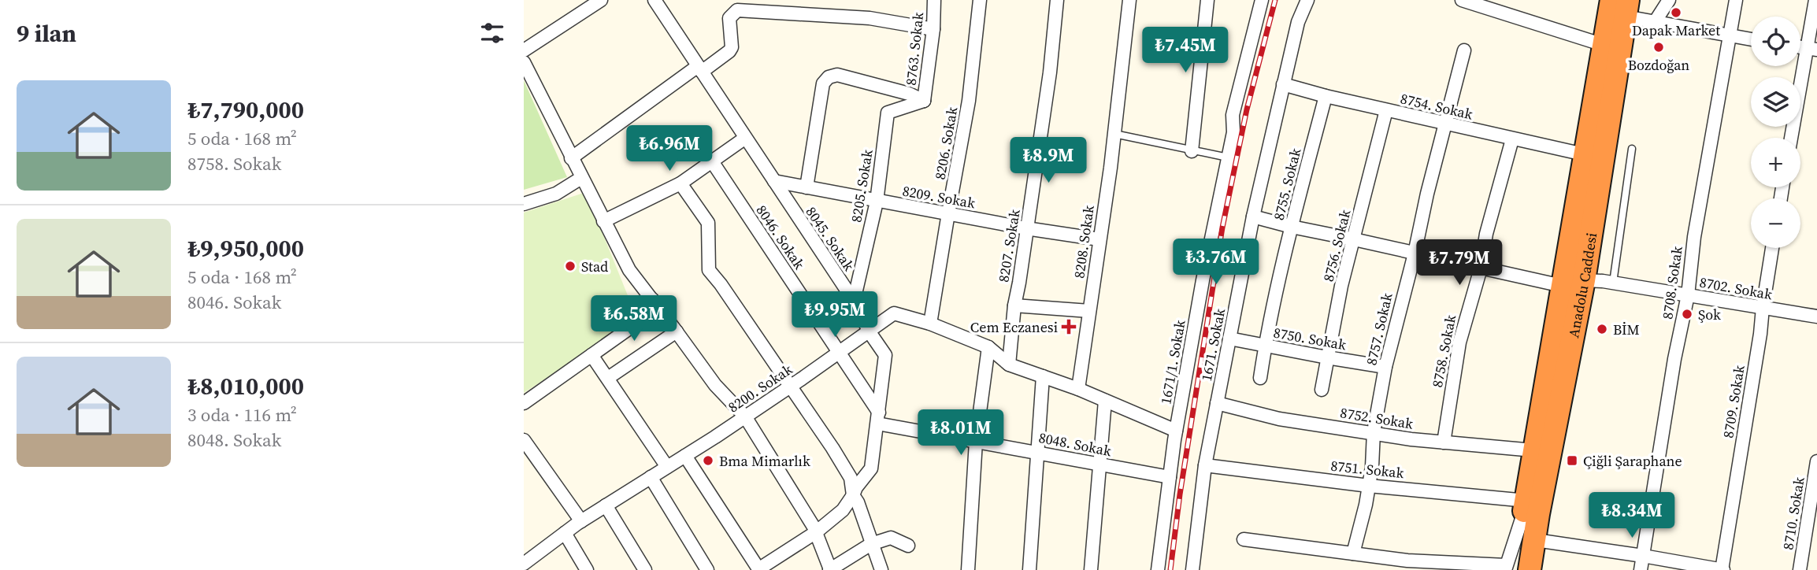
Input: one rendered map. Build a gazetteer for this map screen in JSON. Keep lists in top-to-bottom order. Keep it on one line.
{"streets":{"highway":["Anadolu Caddesi"],"street":["8763. Sokak","8754. Sokak","8206. Sokak","8755. Sokak","8205. Sokak","8209. Sokak","8046. Sokak","8045. Sokak","8208. Sokak","8207. Sokak","8756. Sokak","8708. Sokak","8702. Sokak","8757. Sokak","8750. Sokak","1671. Sokak","8758. Sokak","1671/1. Sokak","8200. Sokak","8709. Sokak","8752. Sokak","8048. Sokak","8751. Sokak","8710. Sokak"]},"crossings":[["8763. Sokak","8205. Sokak"],["8754. Sokak","8755. Sokak"],["8754. Sokak","8756. Sokak"],["8754. Sokak","Anadolu Caddesi"],["8754. Sokak","8757. Sokak"],["8754. Sokak","1671. Sokak"],["8754. Sokak","8758. Sokak"],["8206. Sokak","8209. Sokak"],["8206. Sokak","8200. Sokak"],["8755. Sokak","8750. Sokak"],["8205. Sokak","8209. Sokak"],["8205. Sokak","8045. Sokak"],["8209. Sokak","8045. Sokak"],["8209. Sokak","8208. Sokak"],["8209. Sokak","8207. Sokak"],["8046. Sokak","8045. Sokak"],["8046. Sokak","8200. Sokak"],["8046. Sokak","8048. Sokak"],["8045. Sokak","8200. Sokak"],["8045. Sokak","8048. Sokak"],["8208. Sokak","8200. Sokak"],["8207. Sokak","8200. Sokak"],["8756. Sokak","8750. Sokak"],["8708. Sokak","8702. Sokak"],["Anadolu Caddesi","8702. Sokak"],["Anadolu Caddesi","8752. Sokak"],["Anadolu Caddesi","8751. Sokak"],["8702. Sokak","8709. Sokak"],["8757. Sokak","8750. Sokak"],["8757. Sokak","8752. Sokak"],["8757. Sokak","8751. Sokak"],["8750. Sokak","1671. Sokak"],["1671. Sokak","8752. Sokak"],["1671. Sokak","8751. Sokak"],["8758. Sokak","8752. Sokak"],["1671/1. Sokak","8200. Sokak"],["1671/1. Sokak","8048. Sokak"]],"places":{"other":["Dapak Market","Bozdoğan","Stad","Şok","BİM","Bma Mimarlık"],"health":["Cem Eczanesi"],"transit":["Çiğli Şaraphane"]},"page":{"heading":"9 ilan","map_buttons":["+","−"],"price":["₺7.45M","₺6.96M","₺8.9M","₺3.76M","₺7.79M","₺9.95M","₺6.58M","₺8.01M","₺8.34M"],"list":[{"name":"₺7,790,000","note":"5 oda · 168 m² · 8758. Sokak"},{"name":"₺9,950,000","note":"5 oda · 168 m² · 8046. Sokak"},{"name":"₺8,010,000","note":"3 oda · 116 m² · 8048. Sokak"}]}}
